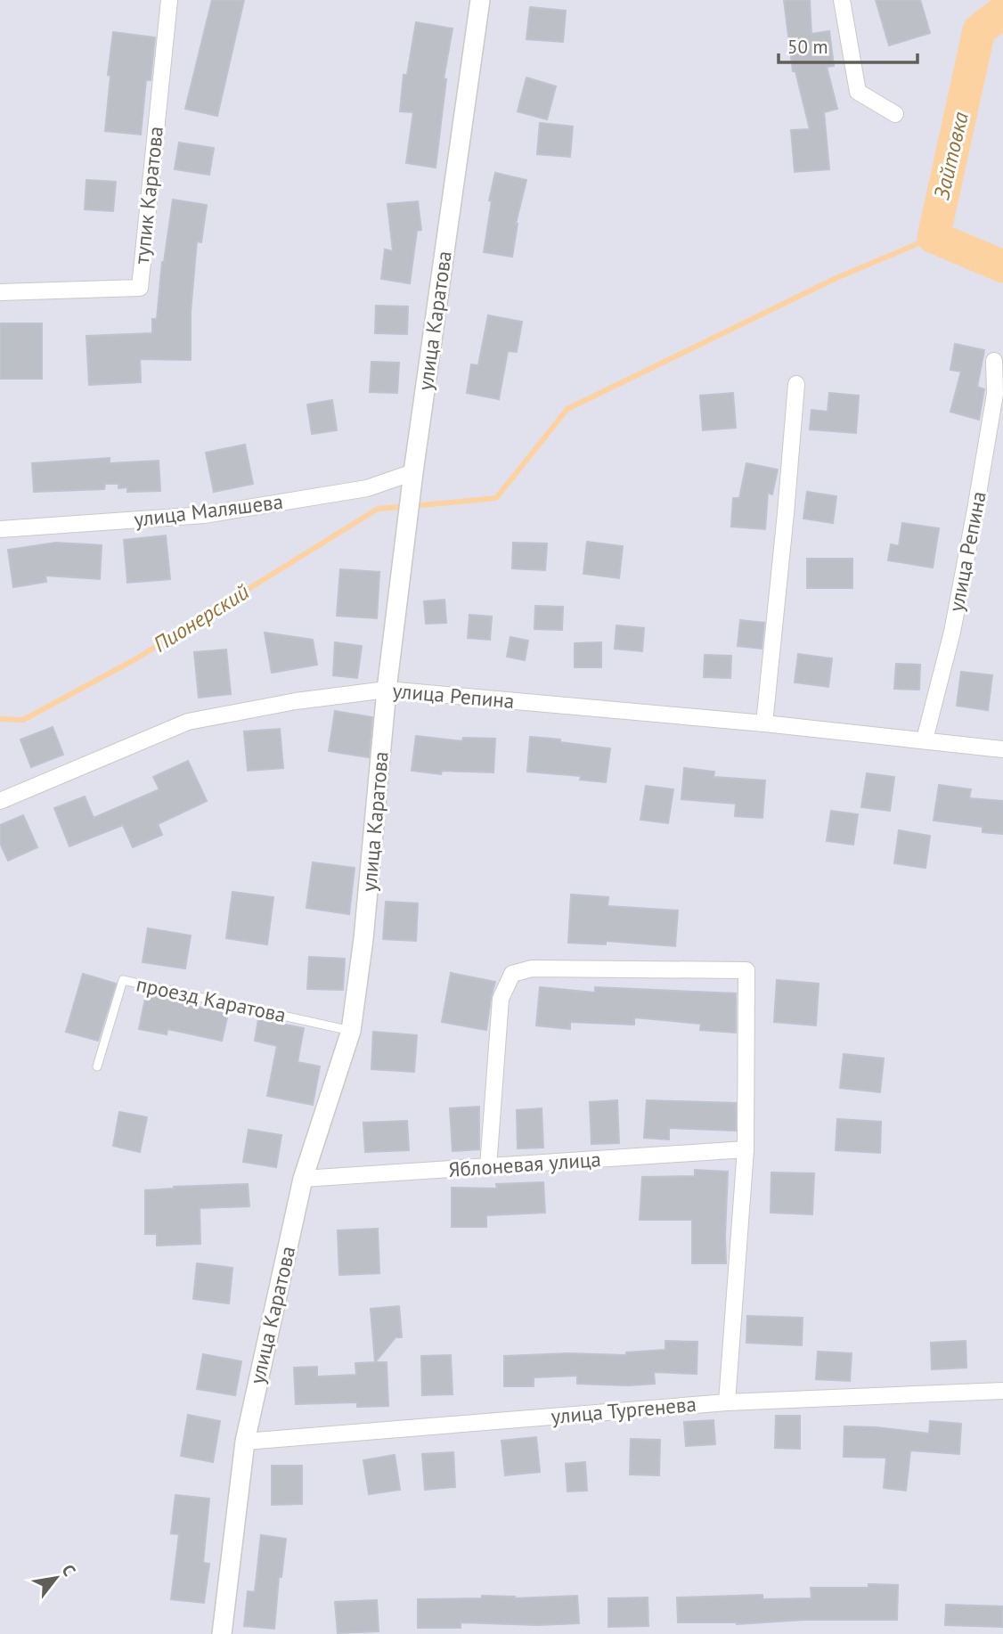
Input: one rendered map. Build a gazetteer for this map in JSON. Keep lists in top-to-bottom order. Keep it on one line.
{"streets":{"street":["тупик Каратова","улица Каратова","улица Маляшева","улица Репина","Яблоневая улица","улица Тургенева"],"lane":["проезд Каратова"]},"crossings":[["улица Каратова","улица Маляшева"],["улица Каратова","улица Репина"],["улица Каратова","проезд Каратова"],["улица Каратова","Яблоневая улица"],["улица Каратова","улица Тургенева"]],"water":["Зайтовка","Пионерский"],"scale_bar":"50 m","north":"top right"}
